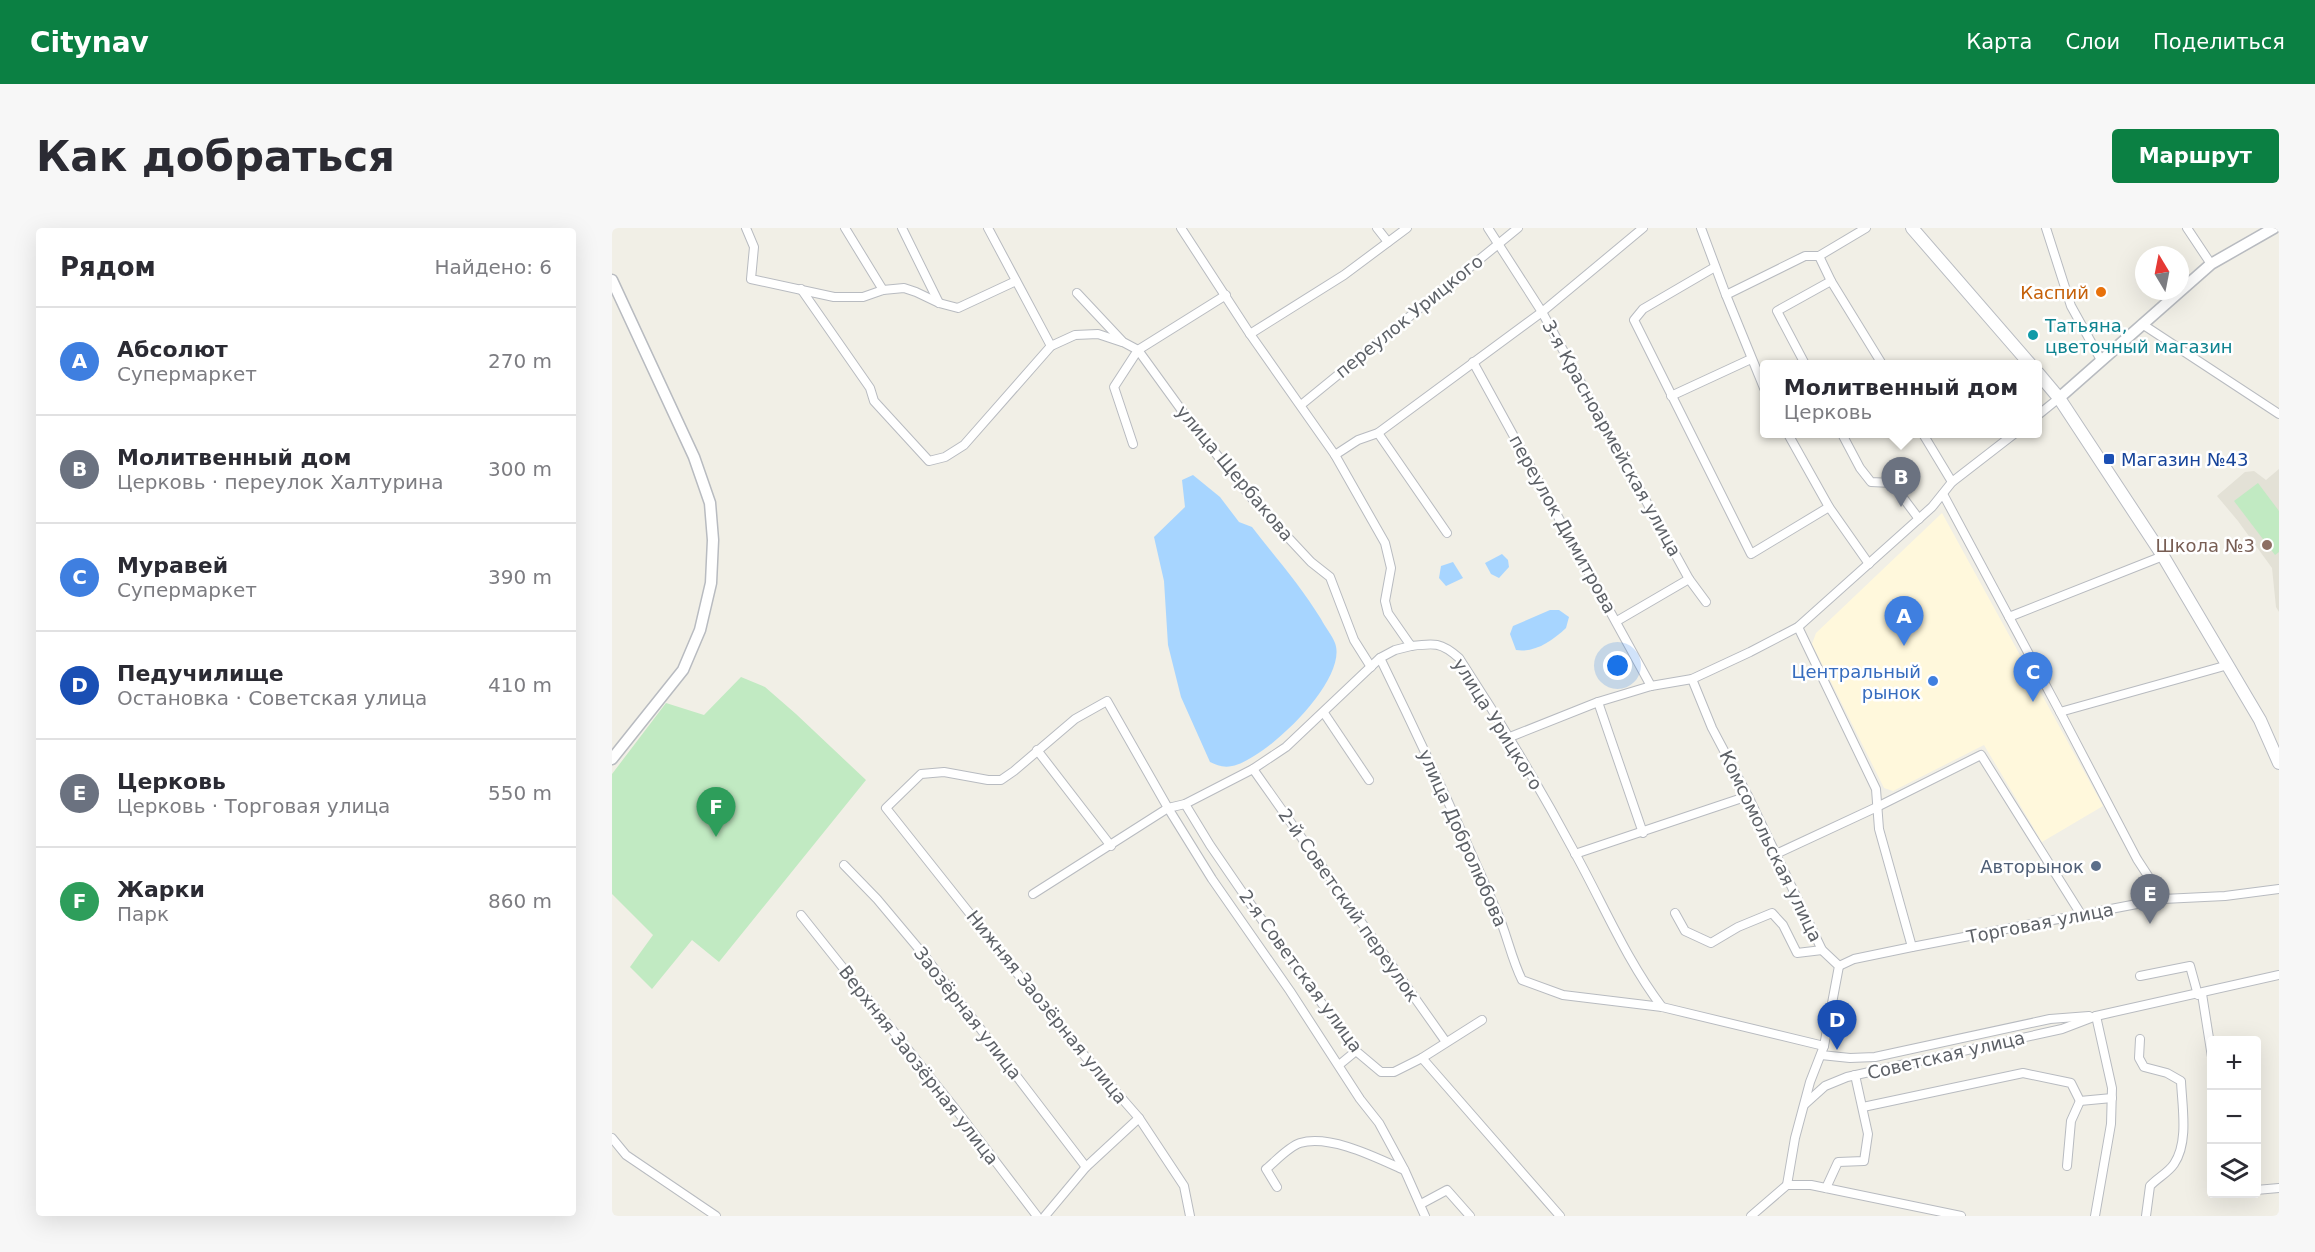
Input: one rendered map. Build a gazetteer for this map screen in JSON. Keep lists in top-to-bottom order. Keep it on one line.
{"streets":{"street":["переулок Урицкого","3-я Красноармейская улица","улица Щербакова","переулок Димитрова","улица Урицкого","улица Добролюбова","Комсомольская улица","2-й Советский переулок","Торговая улица","2-я Советская улица","Нижняя Заозёрная улица","Заозёрная улица","Советская улица","Верхняя Заозёрная улица"]},"crossings":[["переулок Урицкого","3-я Красноармейская улица"],["улица Урицкого","улица Добролюбова"],["Комсомольская улица","Торговая улица"]],"places":{"other":["Каспий","Татьяна, цветочный магазин","Школа №3","Центральный рынок","Авторынок"],"transit":["Магазин №43"]},"north":"top","page":{"header":"Citynav","nav":["Карта","Слои","Поделиться"],"buttons":"Маршрут","title":"Как добраться","heading":["Рядом","Найдено: 6"],"list":[{"mark":"A","name":"Абсолют","note":"Супермаркет","value":"270 m"},{"mark":"B","name":"Молитвенный дом","note":"Церковь · переулок Халтурина","value":"300 m"},{"mark":"C","name":"Муравей","note":"Супермаркет","value":"390 m"},{"mark":"D","name":"Педучилище","note":"Остановка · Советская улица","value":"410 m"},{"mark":"E","name":"Церковь","note":"Церковь · Торговая улица","value":"550 m"},{"mark":"F","name":"Жарки","note":"Парк","value":"860 m"}],"popup":["Молитвенный дом","Церковь"],"pins":["B","A","C","F","E","D"],"map_buttons":["+","−"]}}
